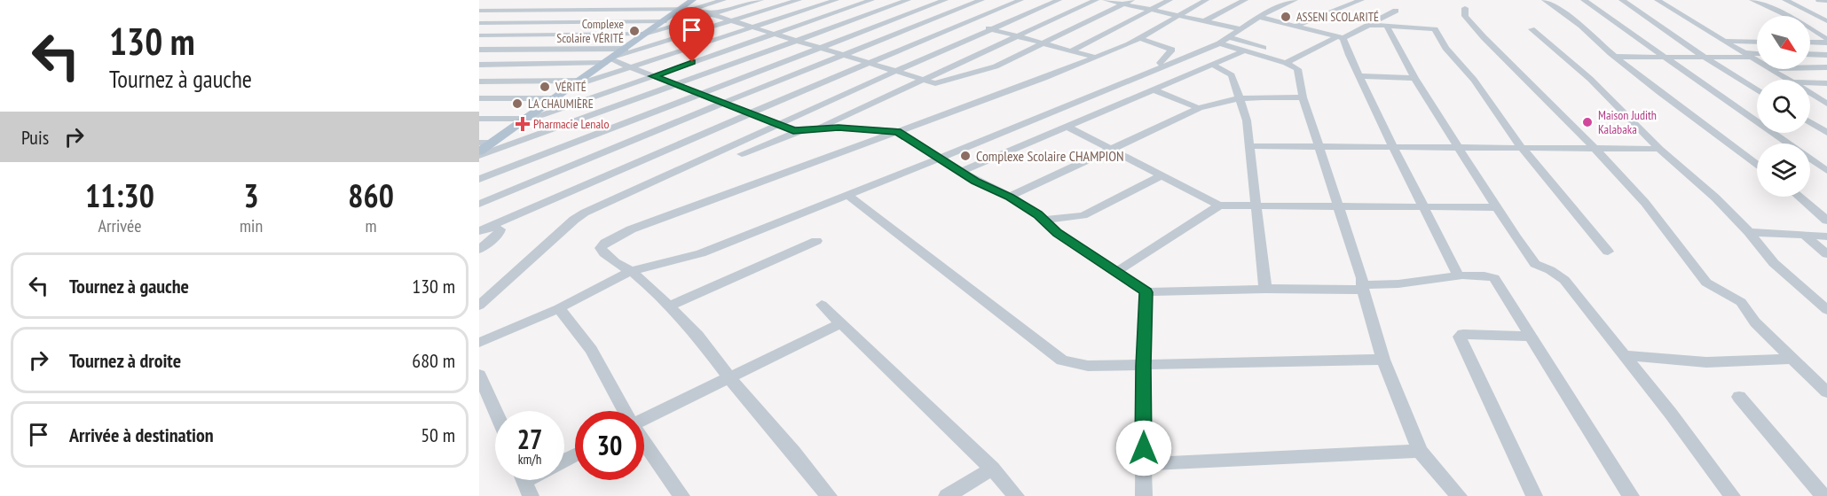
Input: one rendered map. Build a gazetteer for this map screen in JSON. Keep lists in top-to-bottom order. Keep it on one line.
{"places":{"other":["ASSENI SCOLARITÉ","Complexe Scolaire VÉRITÉ","VÉRITÉ","LA CHAUMIÈRE","Maison Judith Kalabaka","Complexe Scolaire CHAMPION"],"health":["Pharmacie Lenalo"]},"north":"bottom right","page":{"turn":["130 m","Tournez à gauche"],"then":"Puis","eta":["11:30","Arrivée","3","min","860","m"],"list":[{"name":"Tournez à gauche","value":"130 m"},{"name":"Tournez à droite","value":"680 m"},{"name":"Arrivée à destination","value":"50 m"}],"speed":"27 km/h","limit":"30"}}
